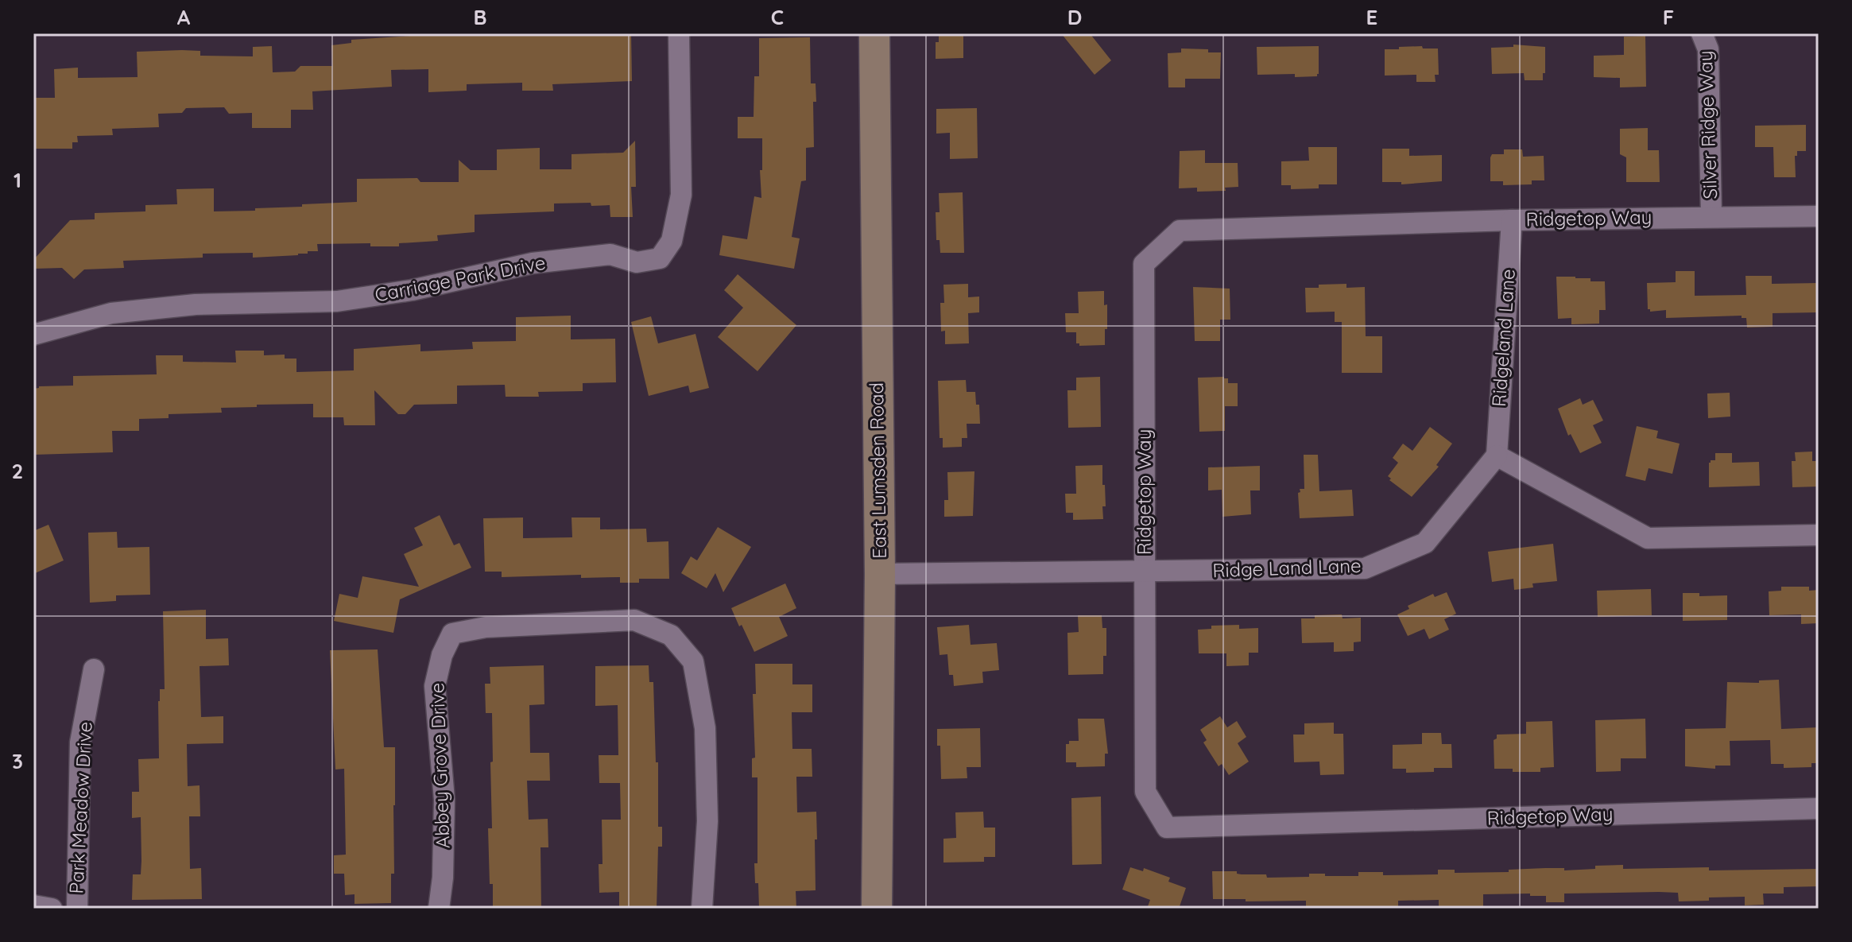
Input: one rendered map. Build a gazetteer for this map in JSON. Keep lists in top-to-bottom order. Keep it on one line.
{"streets":{"street":["Silver Ridge Way","Ridgetop Way","Carriage Park Drive","Ridgeland Lane","East Lumsden Road","Ridge Land Lane","Abbey Grove Drive","Park Meadow Drive"]},"crossings":[["Silver Ridge Way","Ridgetop Way"],["Ridgetop Way","Ridgeland Lane"],["Ridgetop Way","Ridge Land Lane"],["Ridgeland Lane","Ridge Land Lane"],["East Lumsden Road","Ridge Land Lane"]],"grid":{"columns":["A","B","C","D","E","F"],"rows":["1","2","3"]}}
